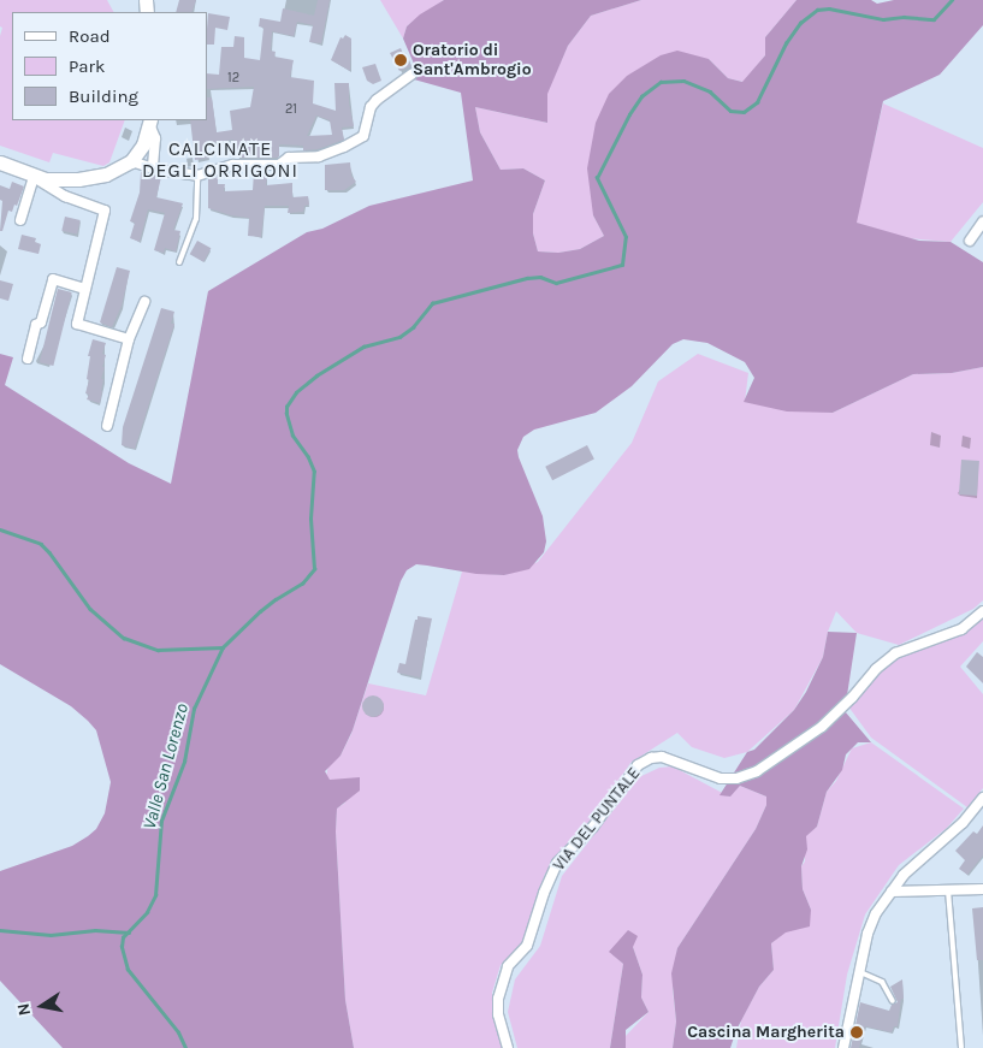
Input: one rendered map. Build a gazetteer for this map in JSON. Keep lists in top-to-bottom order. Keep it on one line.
{"streets":{"street":["VIA DEL PUNTALE"]},"districts":["CALCINATE DEGLI ORRIGONI"],"water":["Valle San Lorenzo"],"places":["Oratorio di Sant'Ambrogio","Cascina Margherita"],"house_numbers":["12","21"],"legend":["Road","Park","Building"],"north":"left"}
